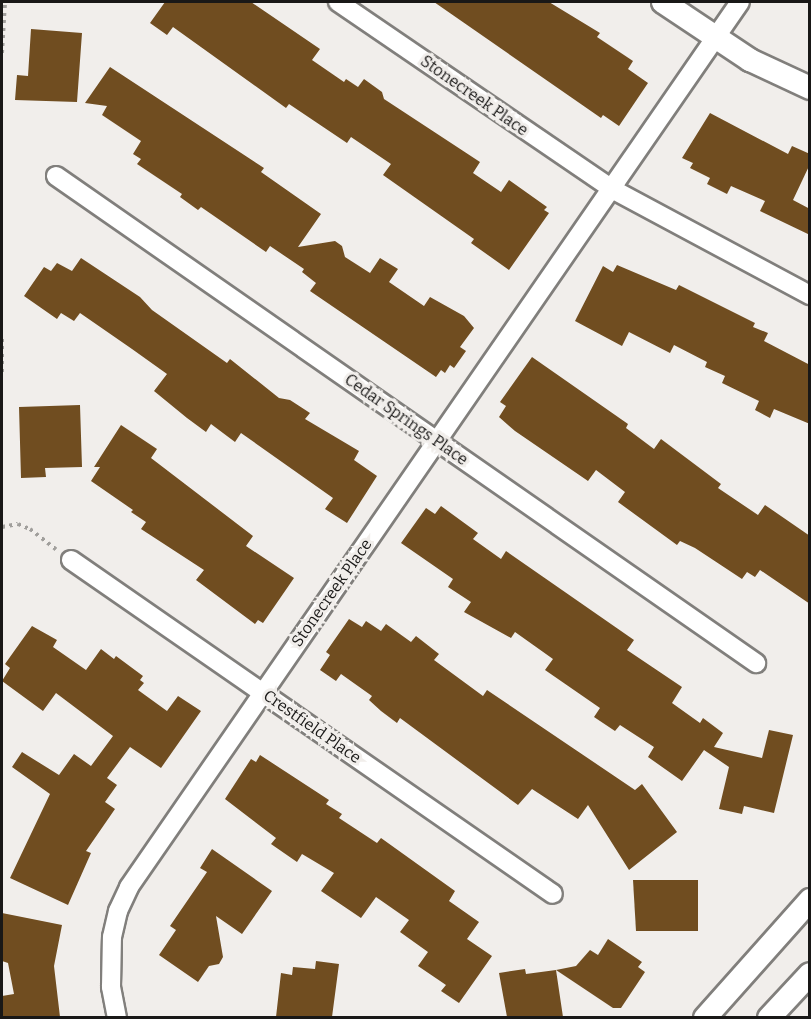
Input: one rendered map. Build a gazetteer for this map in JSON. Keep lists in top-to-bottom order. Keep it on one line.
{"streets":{"street":["Stonecreek Place","Cedar Springs Place","Crestfield Place"]},"crossings":[["Stonecreek Place","Cedar Springs Place"],["Stonecreek Place","Crestfield Place"]]}
